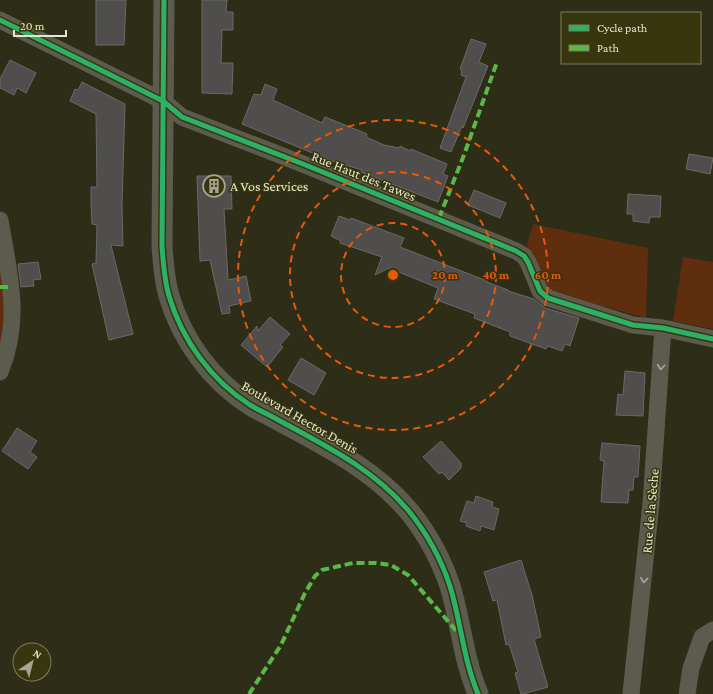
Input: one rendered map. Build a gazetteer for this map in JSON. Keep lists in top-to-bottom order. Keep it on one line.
{"streets":{"street":["Rue Haut des Tawes","Boulevard Hector Denis","Rue de la Sèche"]},"crossings":[["Rue Haut des Tawes","Boulevard Hector Denis"],["Rue Haut des Tawes","Rue de la Sèche"]],"one_way":["Rue de la Sèche"],"places":{"building":["A Vos Services"]},"legend":["Cycle path","Path"],"scale_bar":"20 m","north":"top right","rings":["20 m","40 m","60 m"]}
